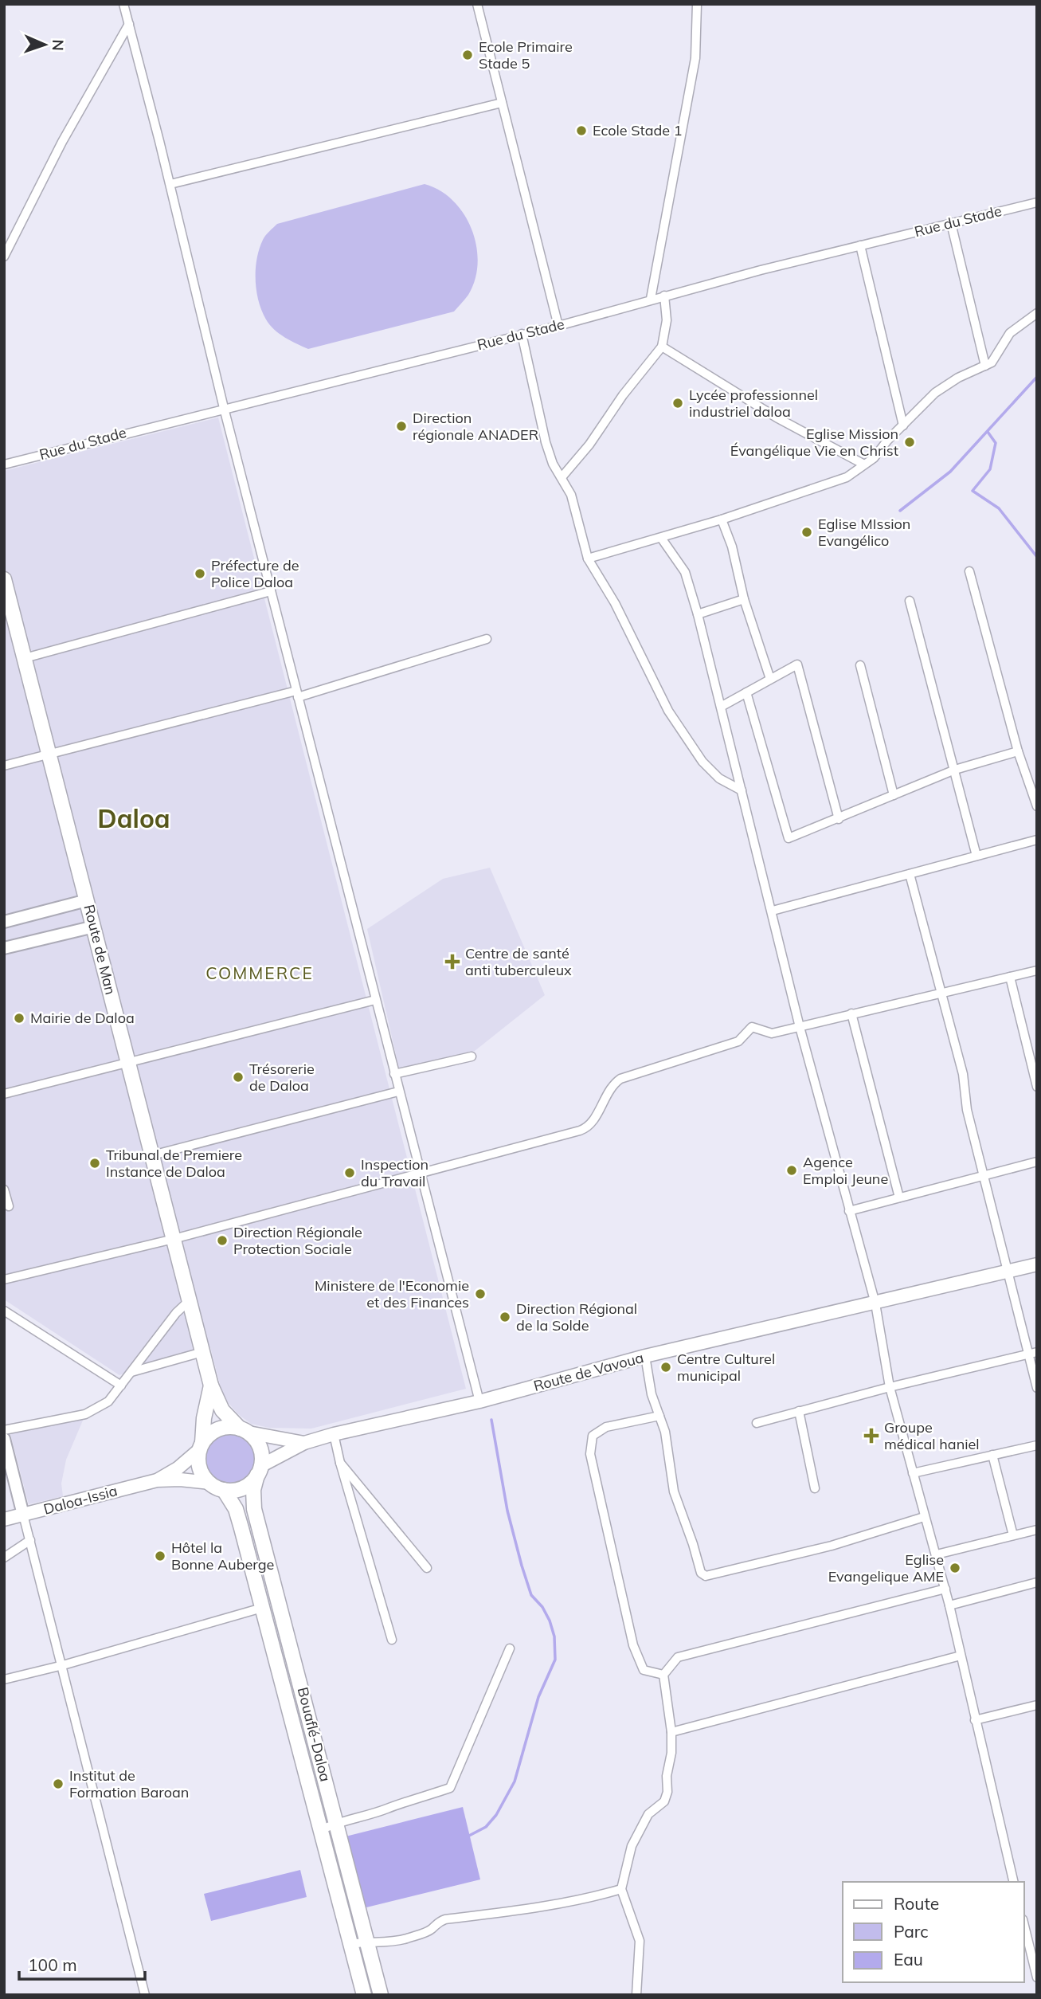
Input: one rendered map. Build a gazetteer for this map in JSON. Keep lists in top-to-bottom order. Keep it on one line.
{"streets":{"highway":["Route de Man","Bouaflé-Daloa"],"main road":["Route de Vavoua","Daloa-Issia"],"street":["Rue du Stade"]},"crossings":[["Route de Man","Route de Vavoua"],["Route de Man","Bouaflé-Daloa"],["Route de Vavoua","Bouaflé-Daloa"]],"districts":["Daloa","COMMERCE"],"places":{"other":["Ecole Primaire Stade 5","Ecole Stade 1","Lycée professionnel industriel daloa","Direction régionale ANADER","Eglise Mission Évangélique Vie en Christ","Eglise MIssion Evangélico","Préfecture de Police Daloa","Mairie de Daloa","Trésorerie de Daloa","Tribunal de Premiere Instance de Daloa","Agence Emploi Jeune","Inspection du Travail","Direction Régionale Protection Sociale","Ministere de l'Economie et des Finances","Direction Régional de la Solde","Centre Culturel municipal","Hôtel la Bonne Auberge","Eglise Evangelique AME","Institut de Formation Baroan"],"health":["Centre de santé anti tuberculeux","Groupe médical haniel"]},"legend":["Route","Parc","Eau"],"scale_bar":"100 m","north":"right"}
